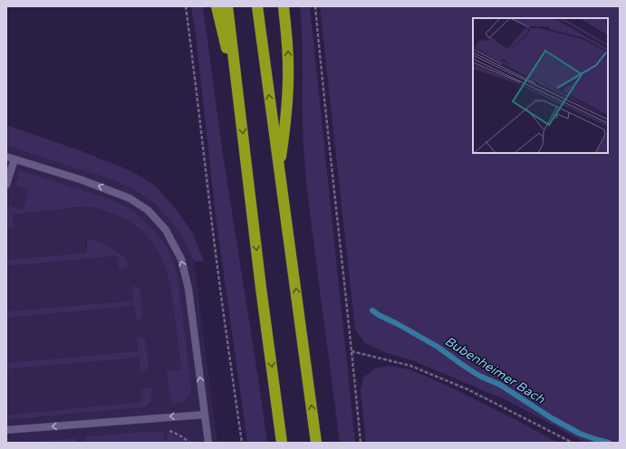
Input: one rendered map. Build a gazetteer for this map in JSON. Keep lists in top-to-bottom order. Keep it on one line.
{"water":["Bubenheimer Bach"]}
